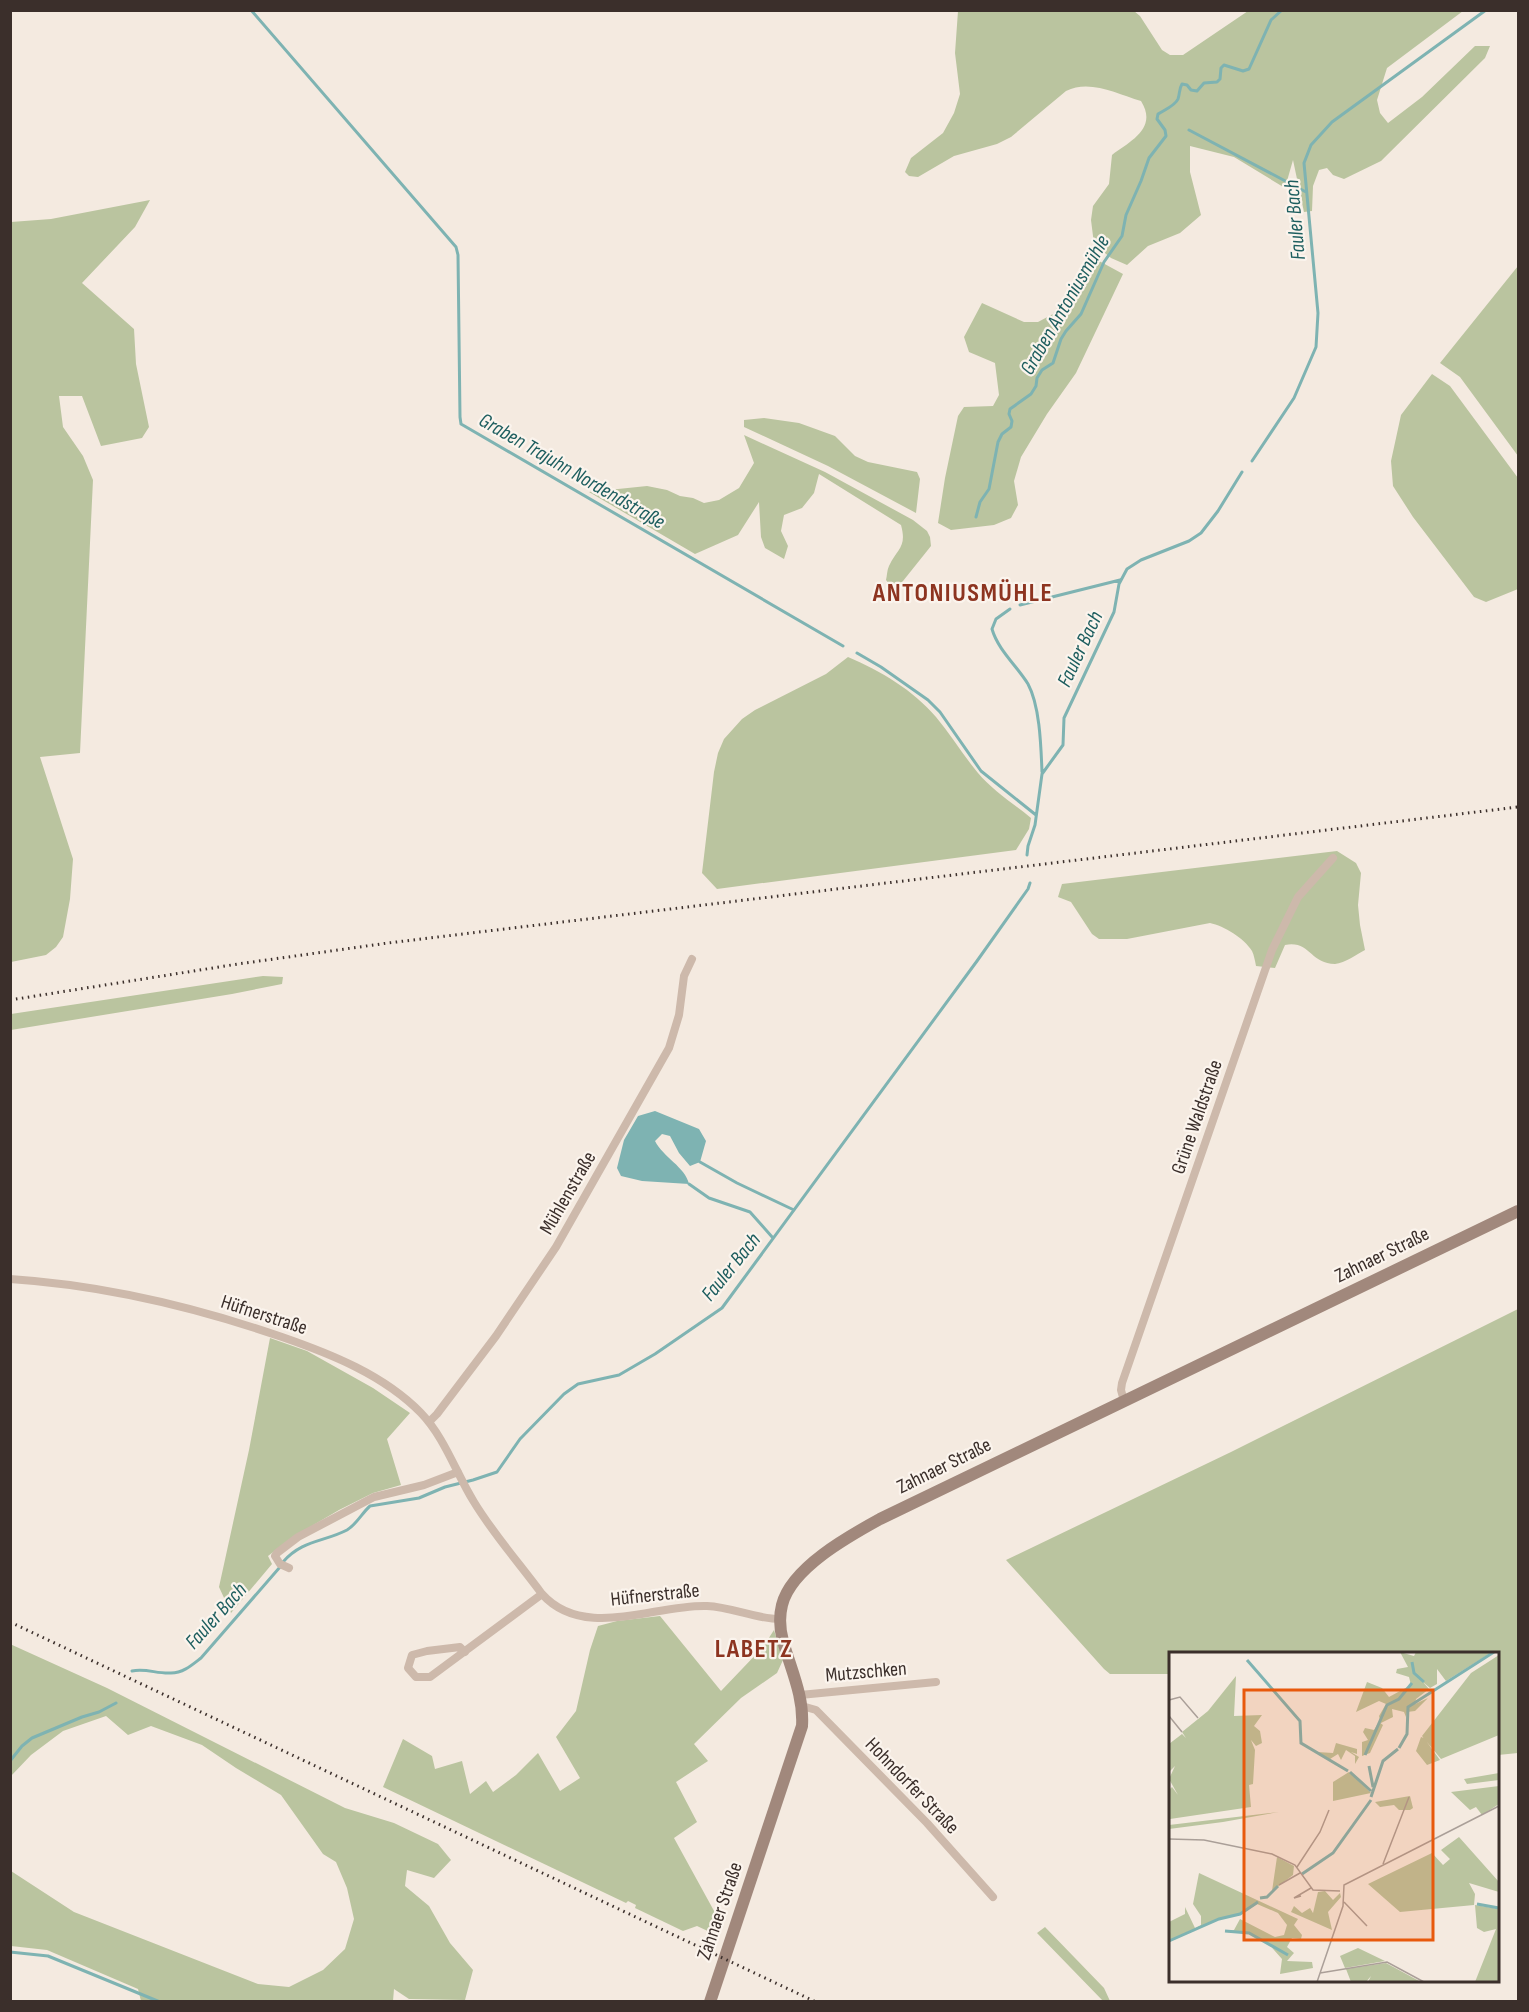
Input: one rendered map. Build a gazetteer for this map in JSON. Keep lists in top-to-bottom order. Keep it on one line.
{"streets":{"main road":["Zahnaer Straße"],"street":["Grüne Waldstraße","Mühlenstraße","Hüfnerstraße","Mutzschken","Hohndorfer Straße"]},"crossings":[["Grüne Waldstraße","Zahnaer Straße"],["Mühlenstraße","Hüfnerstraße"],["Zahnaer Straße","Hüfnerstraße"],["Zahnaer Straße","Mutzschken"],["Zahnaer Straße","Hohndorfer Straße"],["Mutzschken","Hohndorfer Straße"]],"districts":["ANTONIUSMÜHLE","LABETZ"],"water":["Fauler Bach","Graben Antoniusmühle","Graben Trajuhn Nordendstraße"]}
